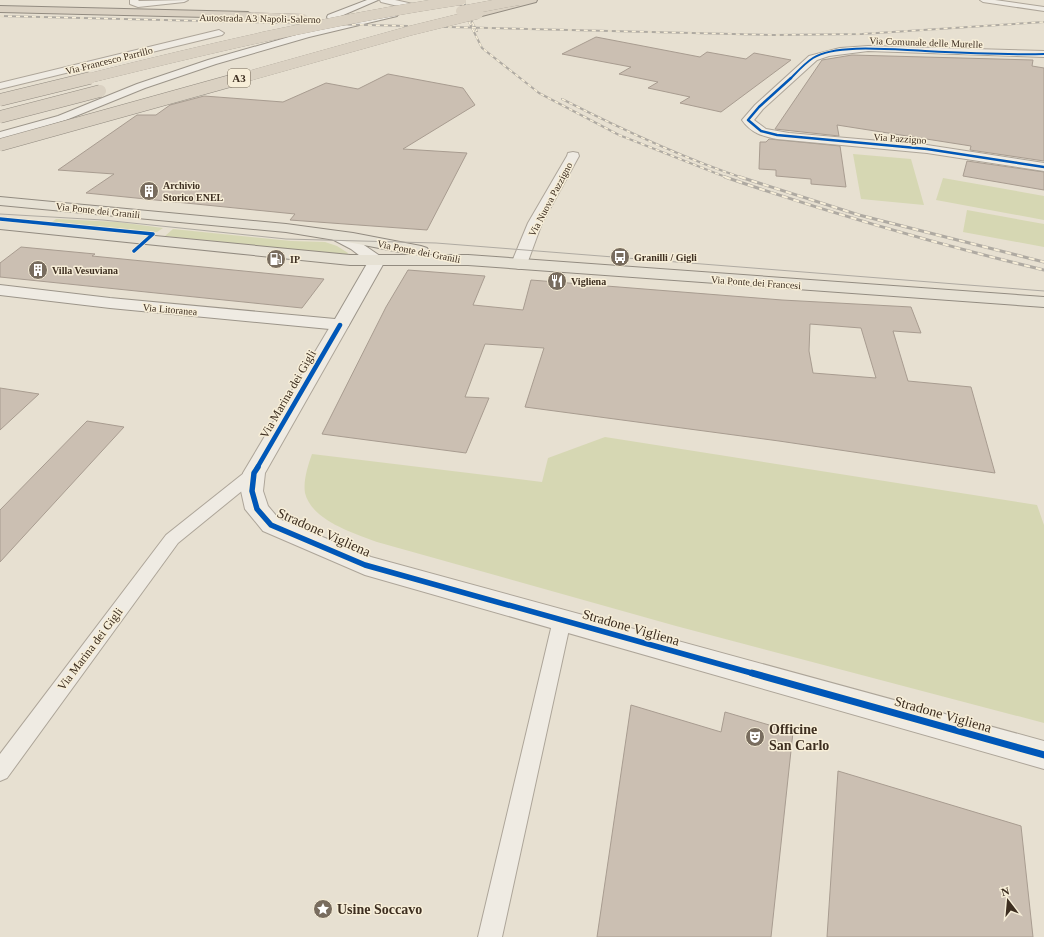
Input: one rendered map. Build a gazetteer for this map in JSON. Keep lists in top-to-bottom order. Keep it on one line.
{"streets":{"highway":["Autostrada A3 Napoli-Salerno","A3"],"main road":["Via Ponte dei Granili","Via Ponte dei Francesi"],"street":["Via Comunale delle Murelle","Via Francesco Parrillo","Via Pazzigno","Via Nuova Pazzigno","Via Litoranea","Via Marina dei Gigli","Stradone Vigliena"]},"crossings":[["Via Comunale delle Murelle","Via Pazzigno"],["Via Nuova Pazzigno","Via Ponte dei Francesi"],["Via Ponte dei Granili","Via Ponte dei Francesi"],["Via Ponte dei Granili","Via Marina dei Gigli"],["Via Litoranea","Via Marina dei Gigli"],["Via Marina dei Gigli","Stradone Vigliena"]],"places":{"building":["Archivio Storico ENEL","Villa Vesuviana"],"bus stop":["Granilli / Gigli"],"fuel station":["IP"],"restaurant":["Vigliena"],"theatre":["Officine San Carlo"],"place":["Usine Soccavo"]},"north":"top"}
